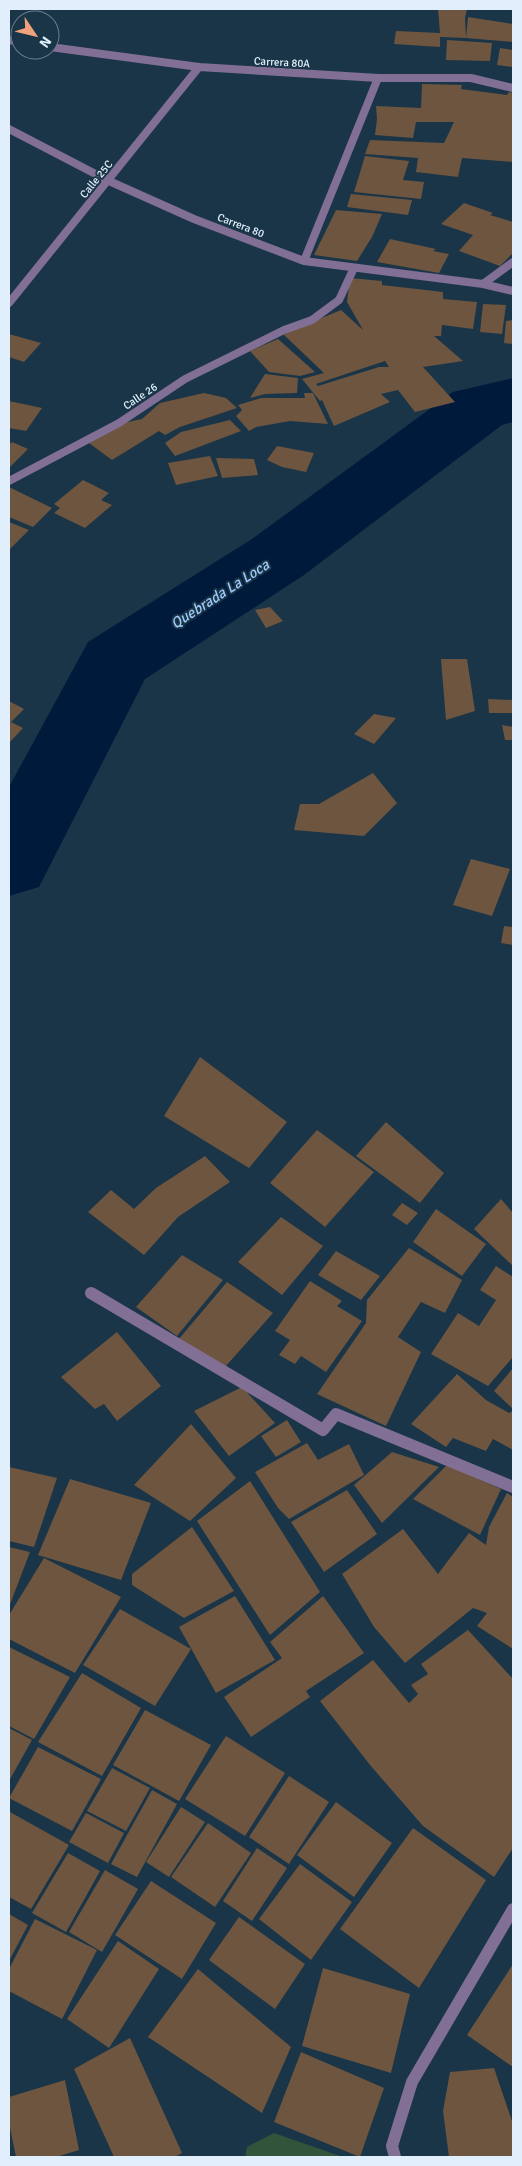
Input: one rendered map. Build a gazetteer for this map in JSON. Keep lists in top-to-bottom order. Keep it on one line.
{"streets":{"street":["Carrera 80A","Calle 25C","Carrera 80","Calle 26"]},"crossings":[["Carrera 80A","Calle 25C"],["Calle 25C","Carrera 80"],["Carrera 80","Calle 26"]],"water":["Quebrada La Loca"],"north":"bottom right"}
